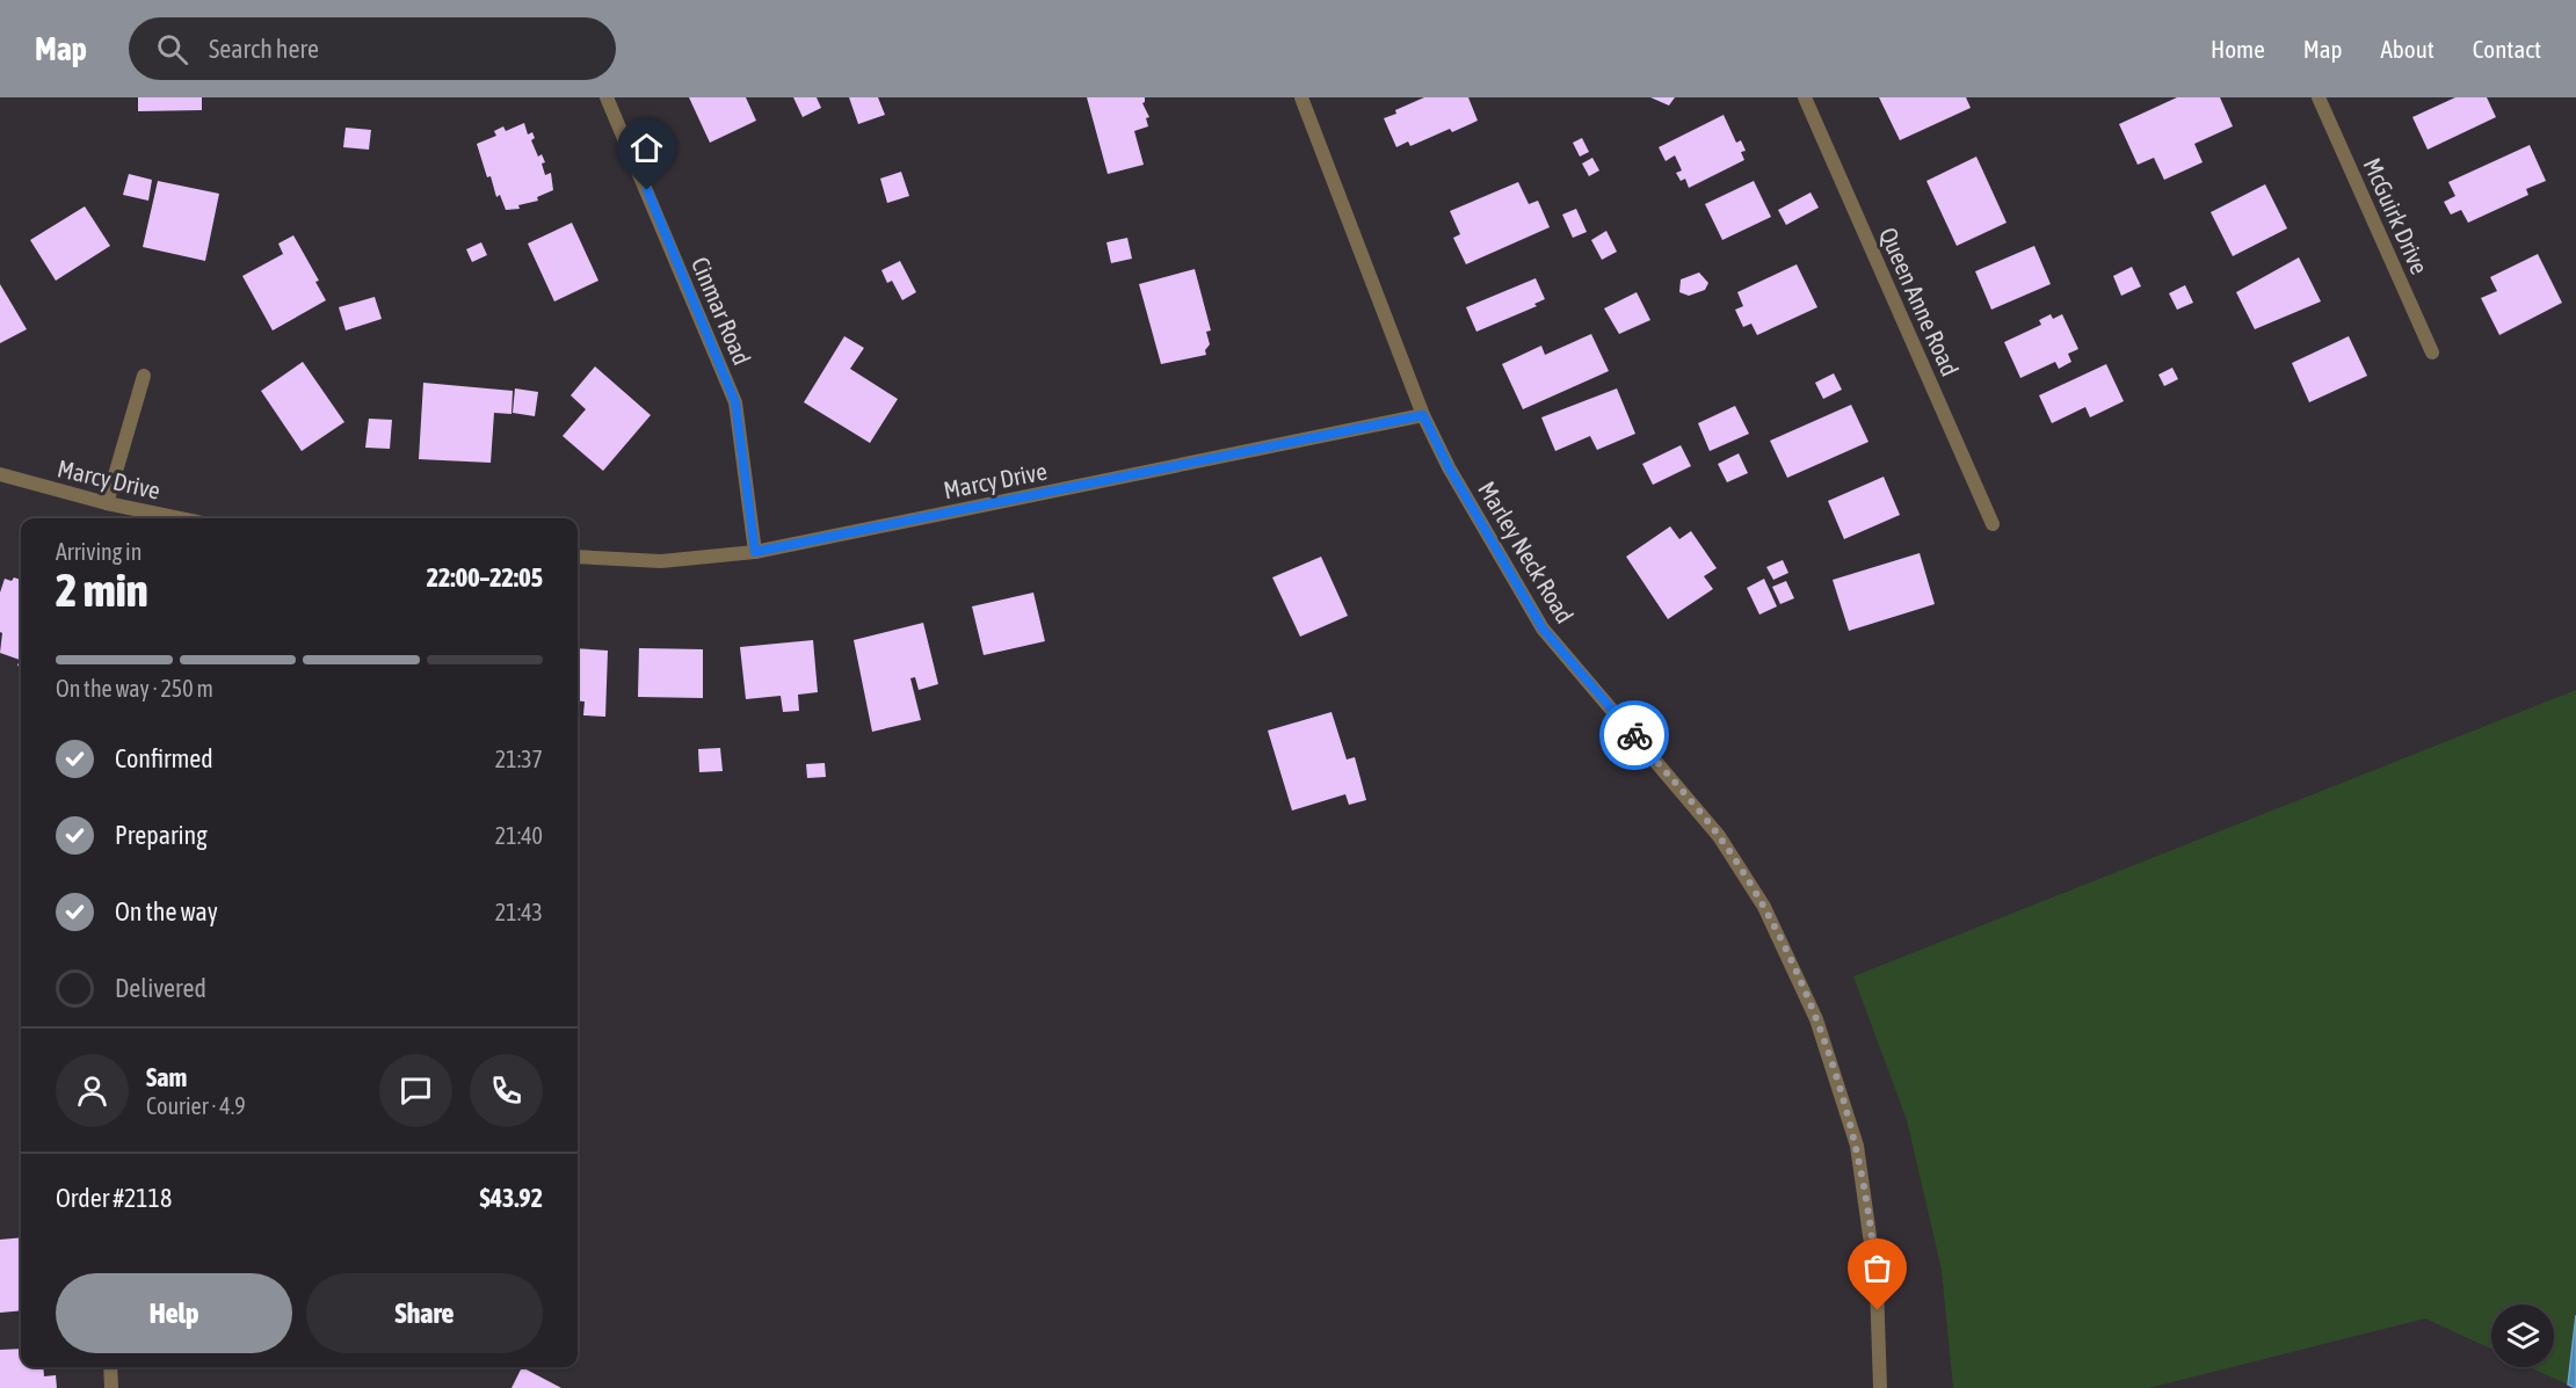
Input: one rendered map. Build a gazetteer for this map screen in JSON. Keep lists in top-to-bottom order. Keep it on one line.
{"streets":{"street":["McGuirk Drive","Queen Anne Road","Cinmar Road","Marcy Drive","Marley Neck Road"]},"crossings":[["Cinmar Road","Marcy Drive"],["Marcy Drive","Marley Neck Road"]],"page":{"header":"Map","search":"Search here","nav":["Home","Map","About","Contact"],"heading":["2 min","Arriving in","22:00–22:05"],"panel":["Sam","Courier · 4.9","Order #2118","$43.92"],"bar":"On the way · 250 m","list":[["Confirmed","21:37"],["Preparing","21:40"],["On the way","21:43"],"Delivered"],"buttons":["Help","Share"]}}
